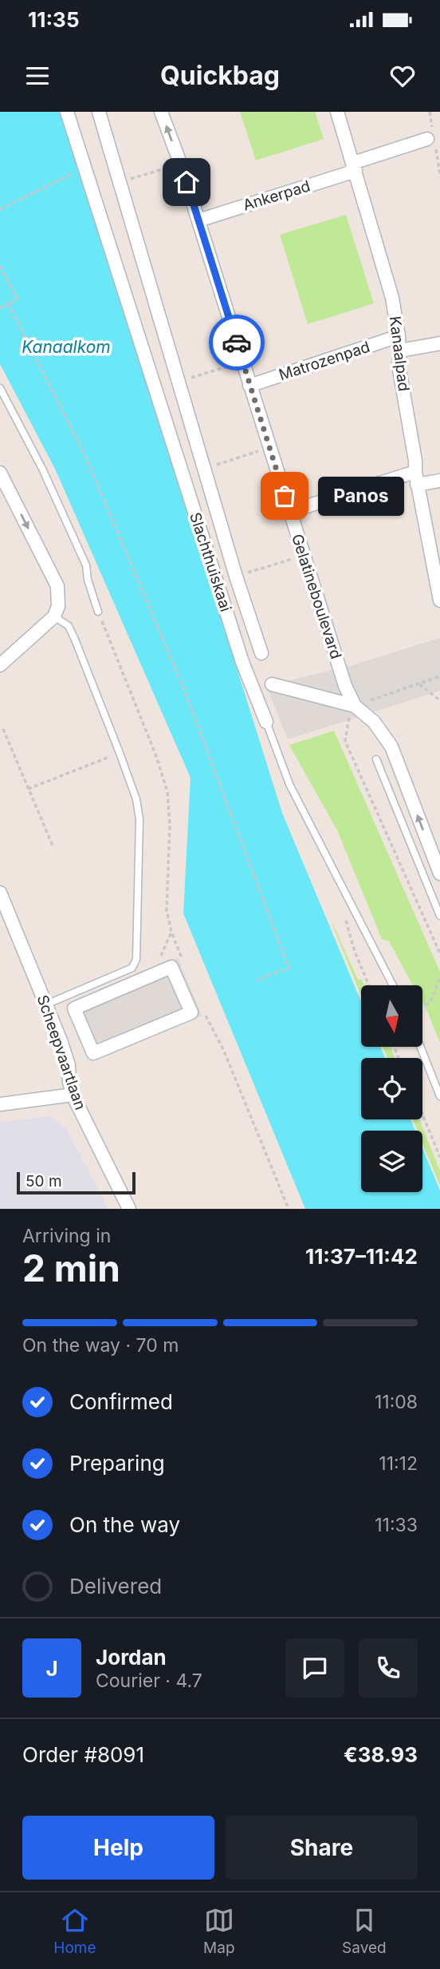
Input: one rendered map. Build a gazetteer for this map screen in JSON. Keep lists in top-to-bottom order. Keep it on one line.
{"streets":{"street":["Ankerpad","Kanaalpad","Matrozenpad","Slachthuiskaai","Gelatineboulevard","Scheepvaartlaan"]},"crossings":[["Ankerpad","Kanaalpad"],["Ankerpad","Gelatineboulevard"],["Kanaalpad","Matrozenpad"],["Matrozenpad","Gelatineboulevard"]],"one_way":["Gelatineboulevard"],"water":["Kanaalkom"],"places":["Panos"],"scale_bar":"50 m","north":"bottom","page":{"status":"11:35","header":"Quickbag","bubble":"Panos","scale":"50 m","heading":["2 min","Arriving in","11:37–11:42"],"panel":["Jordan","Courier · 4.7","Order #8091","€38.93"],"bar":"On the way · 70 m","list":[["Confirmed","11:08"],["Preparing","11:12"],["On the way","11:33"],"Delivered"],"round":"J","buttons":["Help","Share"],"tabs":["Home","Map","Saved"]}}
